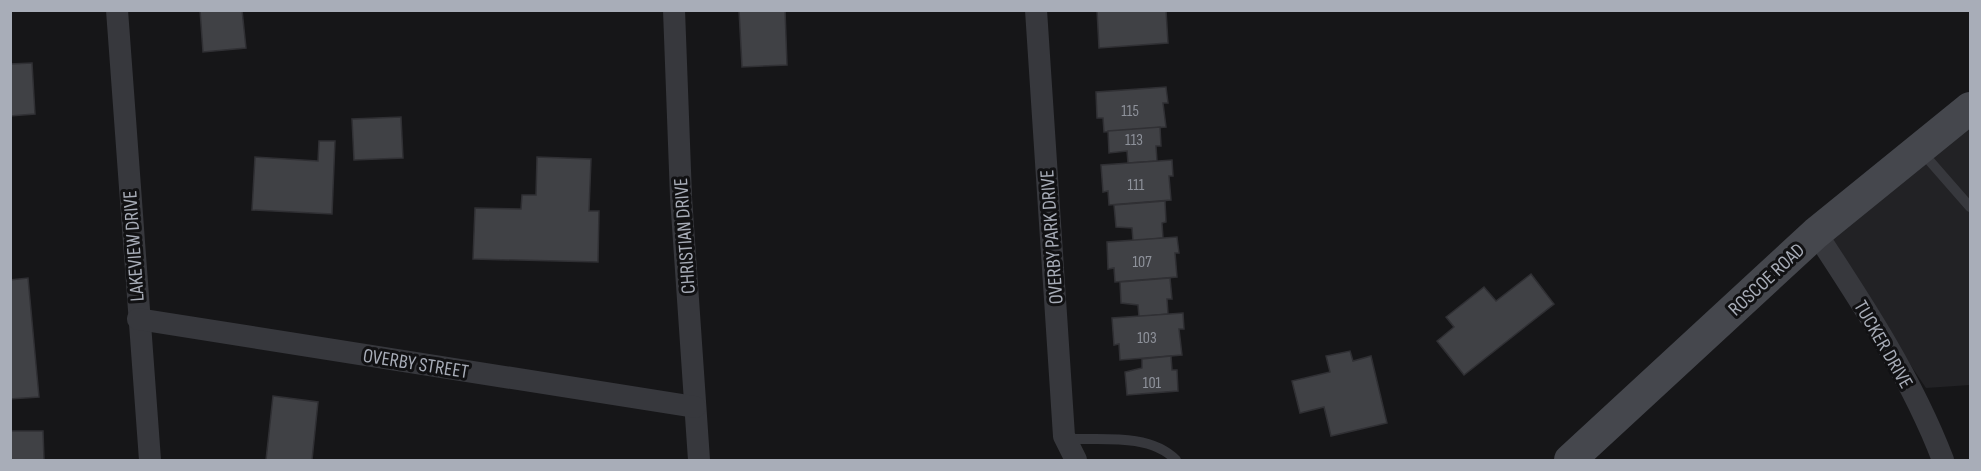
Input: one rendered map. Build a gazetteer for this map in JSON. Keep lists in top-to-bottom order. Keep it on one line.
{"streets":{"main road":["ROSCOE ROAD"],"street":["CHRISTIAN DRIVE","OVERBY PARK DRIVE","LAKEVIEW DRIVE","TUCKER DRIVE","OVERBY STREET"]},"crossings":[["CHRISTIAN DRIVE","OVERBY STREET"],["LAKEVIEW DRIVE","OVERBY STREET"],["ROSCOE ROAD","TUCKER DRIVE"]],"house_numbers":["115","113","111","107","103","101"]}
